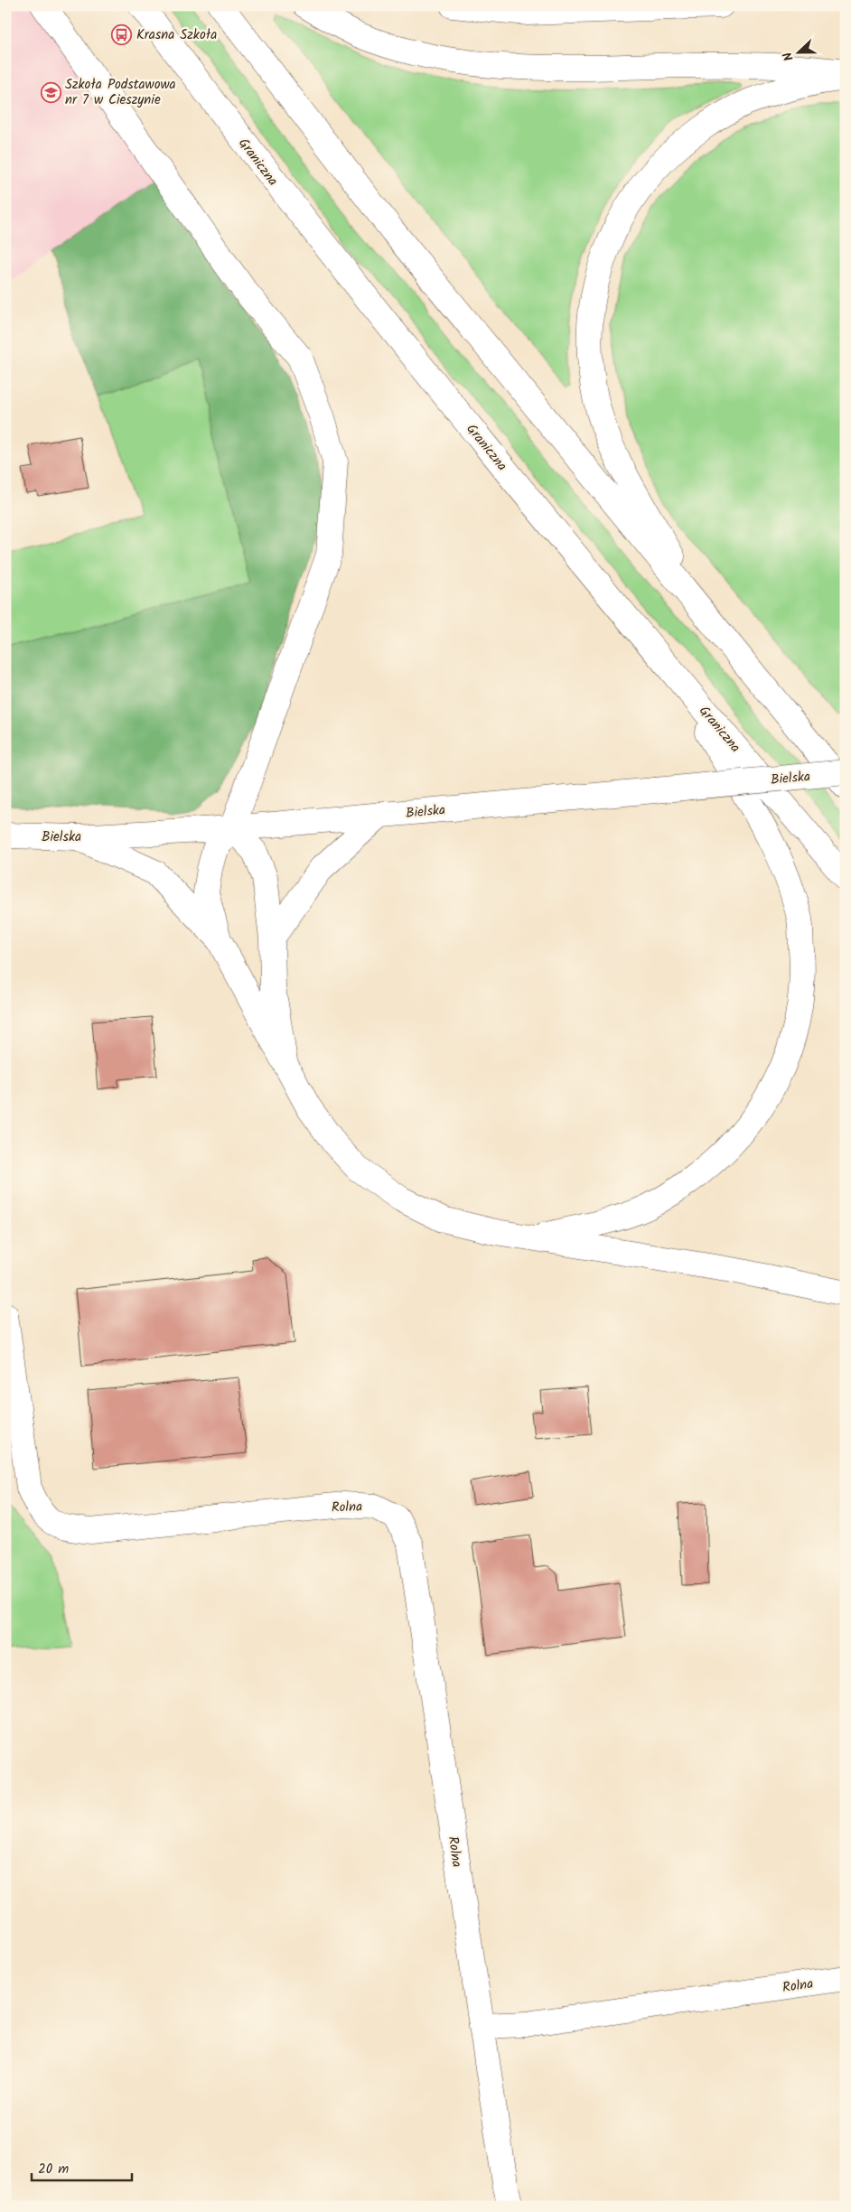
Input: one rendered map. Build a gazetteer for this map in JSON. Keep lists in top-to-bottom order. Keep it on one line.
{"streets":{"main road":["Graniczna","Bielska","Rolna"]},"places":{"bus stop":["Krasna Szkoła"],"school or university":["Szkoła Podstawowa nr 7 w Cieszynie"]},"scale_bar":"20 m","north":"left"}
